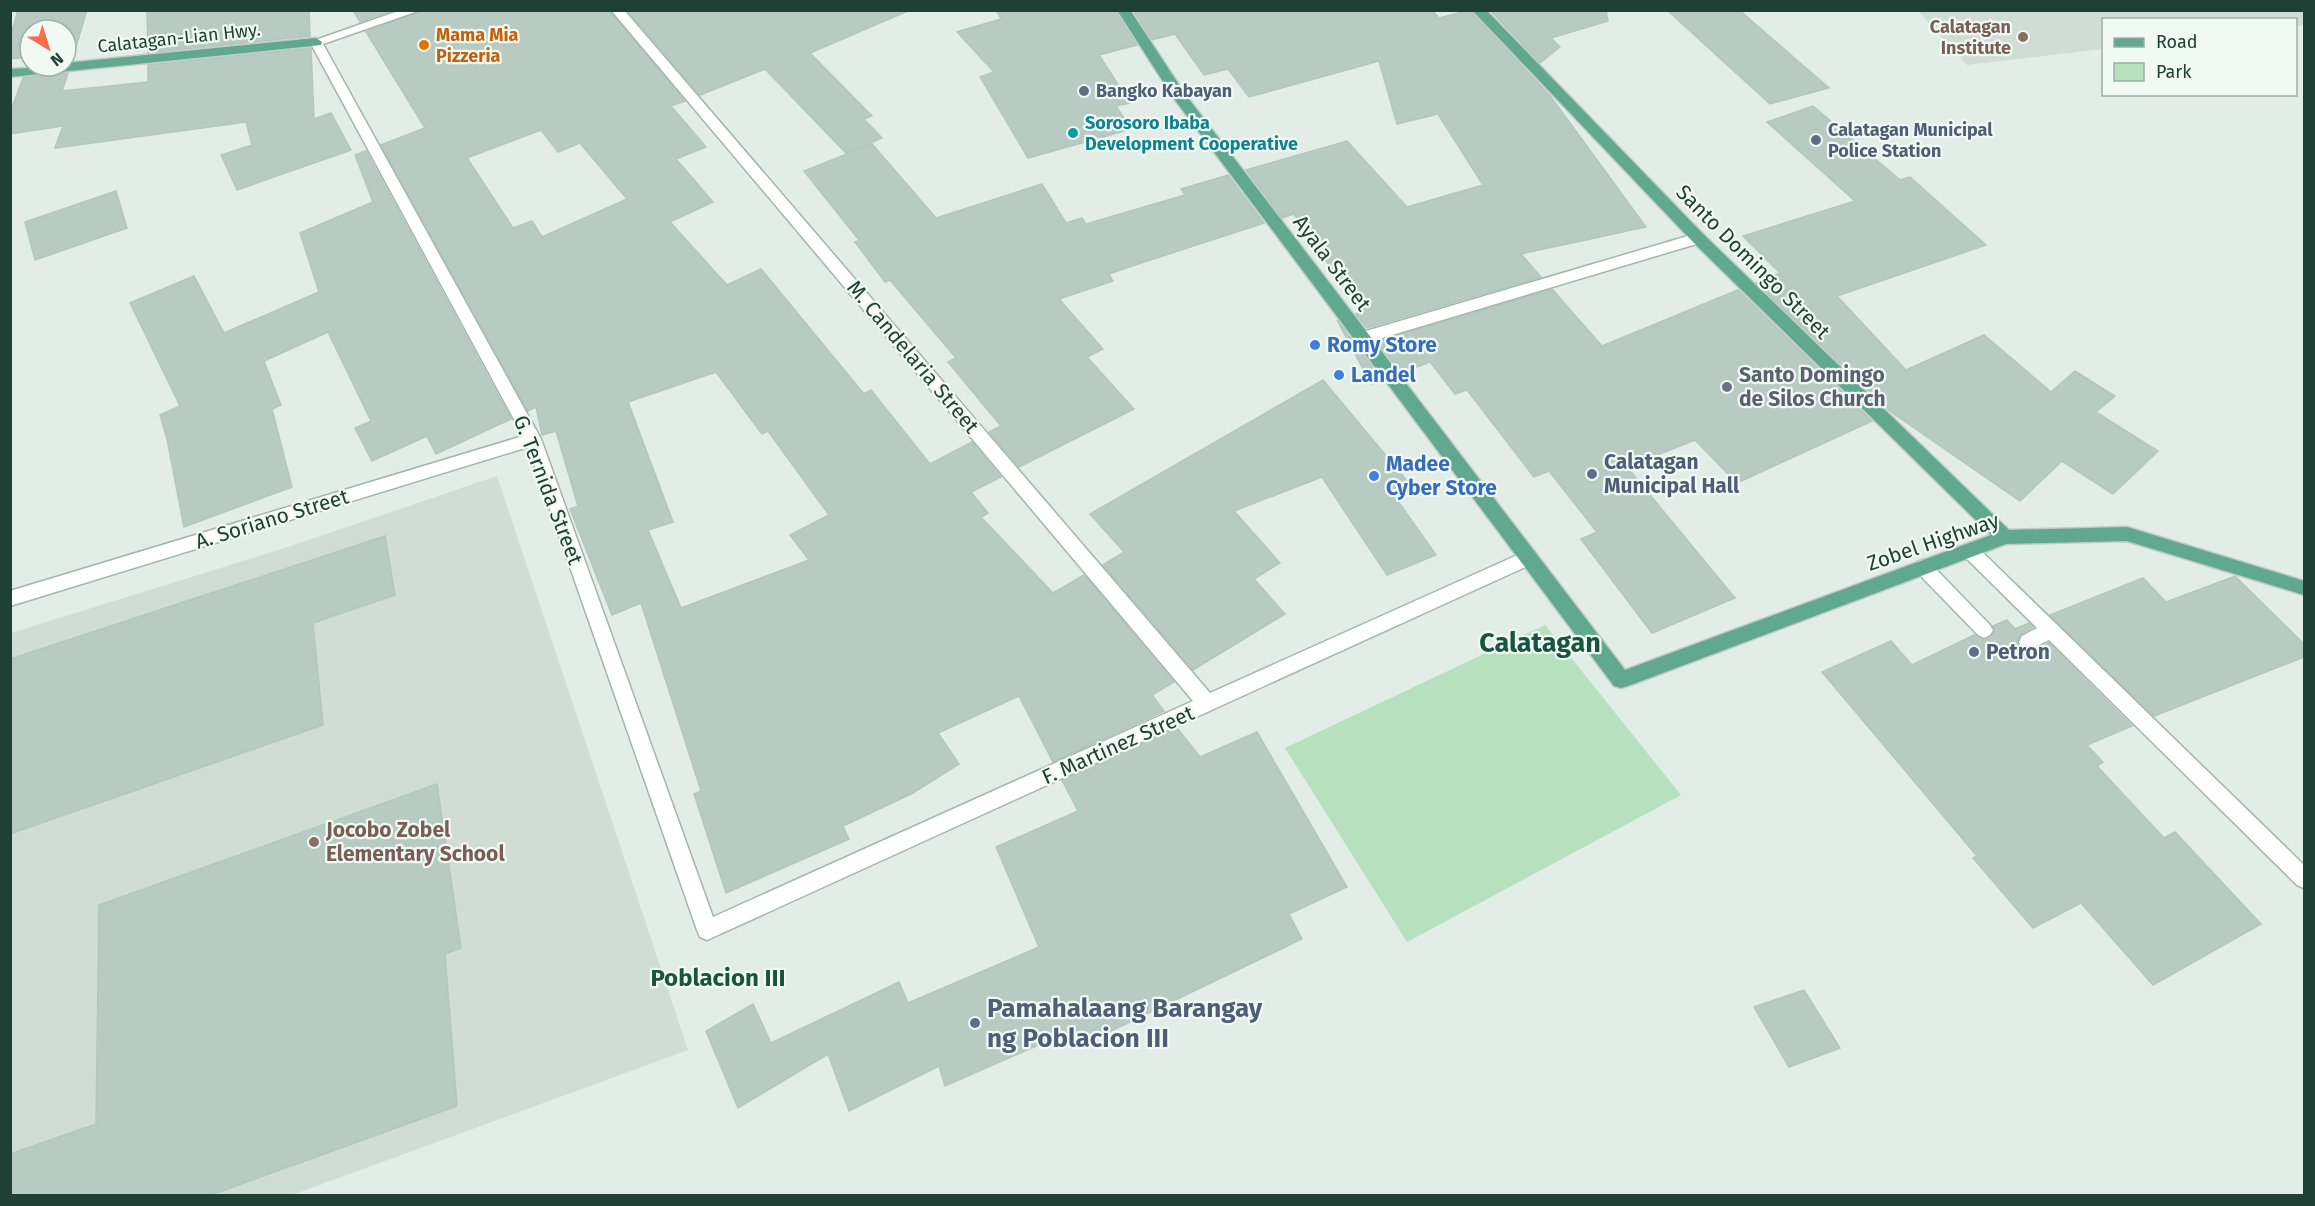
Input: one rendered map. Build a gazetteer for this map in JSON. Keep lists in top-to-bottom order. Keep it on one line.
{"streets":{"main road":["Calatagan-Lian Hwy.","Santo Domingo Street","Ayala Street","Zobel Highway"],"street":["M. Candelaria Street","G. Ternida Street","A. Soriano Street","F. Martinez Street"]},"crossings":[["Calatagan-Lian Hwy.","G. Ternida Street"],["Santo Domingo Street","Zobel Highway"],["Ayala Street","Zobel Highway"],["Ayala Street","F. Martinez Street"],["M. Candelaria Street","F. Martinez Street"],["G. Ternida Street","A. Soriano Street"],["G. Ternida Street","F. Martinez Street"]],"districts":["Calatagan","Poblacion III"],"places":["Calatagan Institute","Mama Mia Pizzeria","Bangko Kabayan","Sorosoro Ibaba Development Cooperative","Calatagan Municipal Police Station","Romy Store","Landel","Santo Domingo de Silos Church","Calatagan Municipal Hall","Madee Cyber Store","Petron","Jocobo Zobel Elementary School","Pamahalaang Barangay ng Poblacion III"],"legend":["Road","Park"],"north":"bottom right"}
